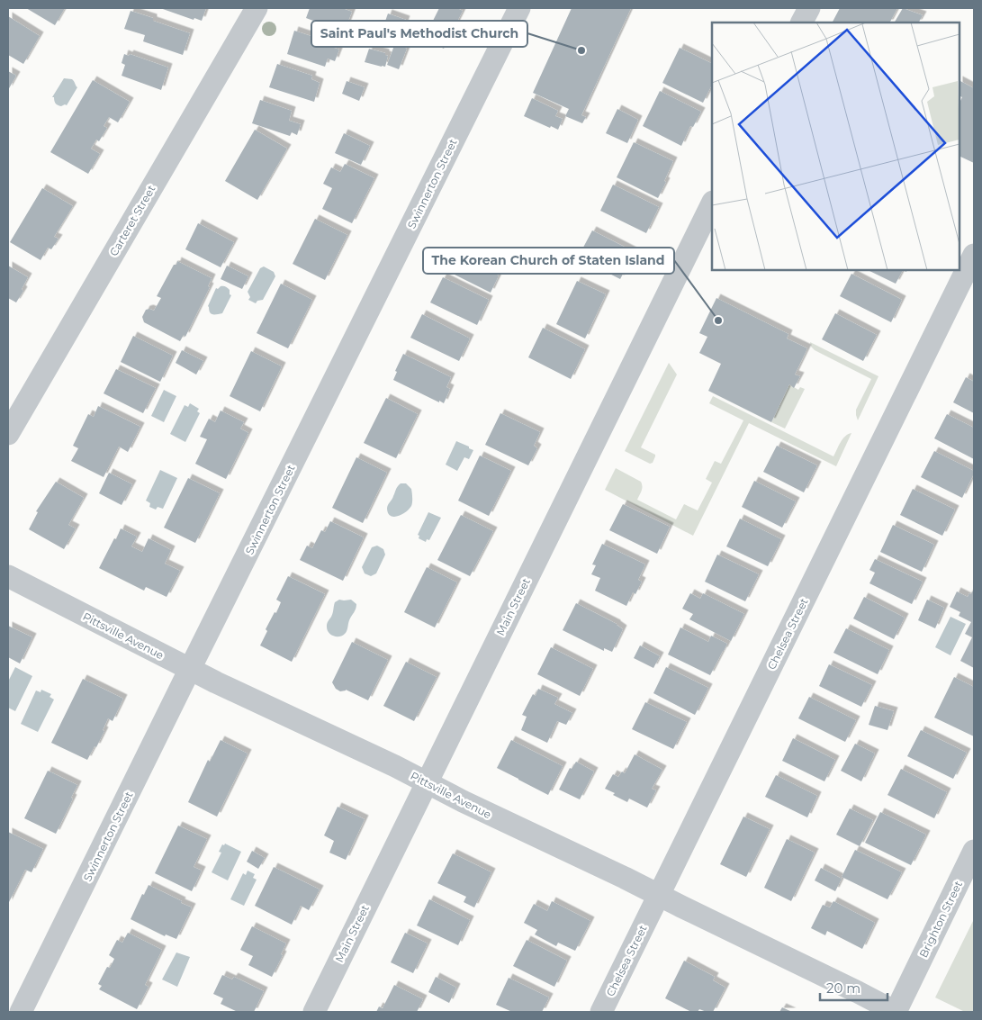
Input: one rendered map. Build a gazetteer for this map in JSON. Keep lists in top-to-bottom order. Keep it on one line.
{"streets":{"street":["Swinnerton Street","Carteret Street","Main Street","Chelsea Street","Pittsville Avenue","Brighton Street"]},"crossings":[["Swinnerton Street","Pittsville Avenue"],["Main Street","Pittsville Avenue"],["Chelsea Street","Pittsville Avenue"],["Pittsville Avenue","Brighton Street"]],"places":["Saint Paul's Methodist Church","The Korean Church of Staten Island"],"scale_bar":"20 m"}
